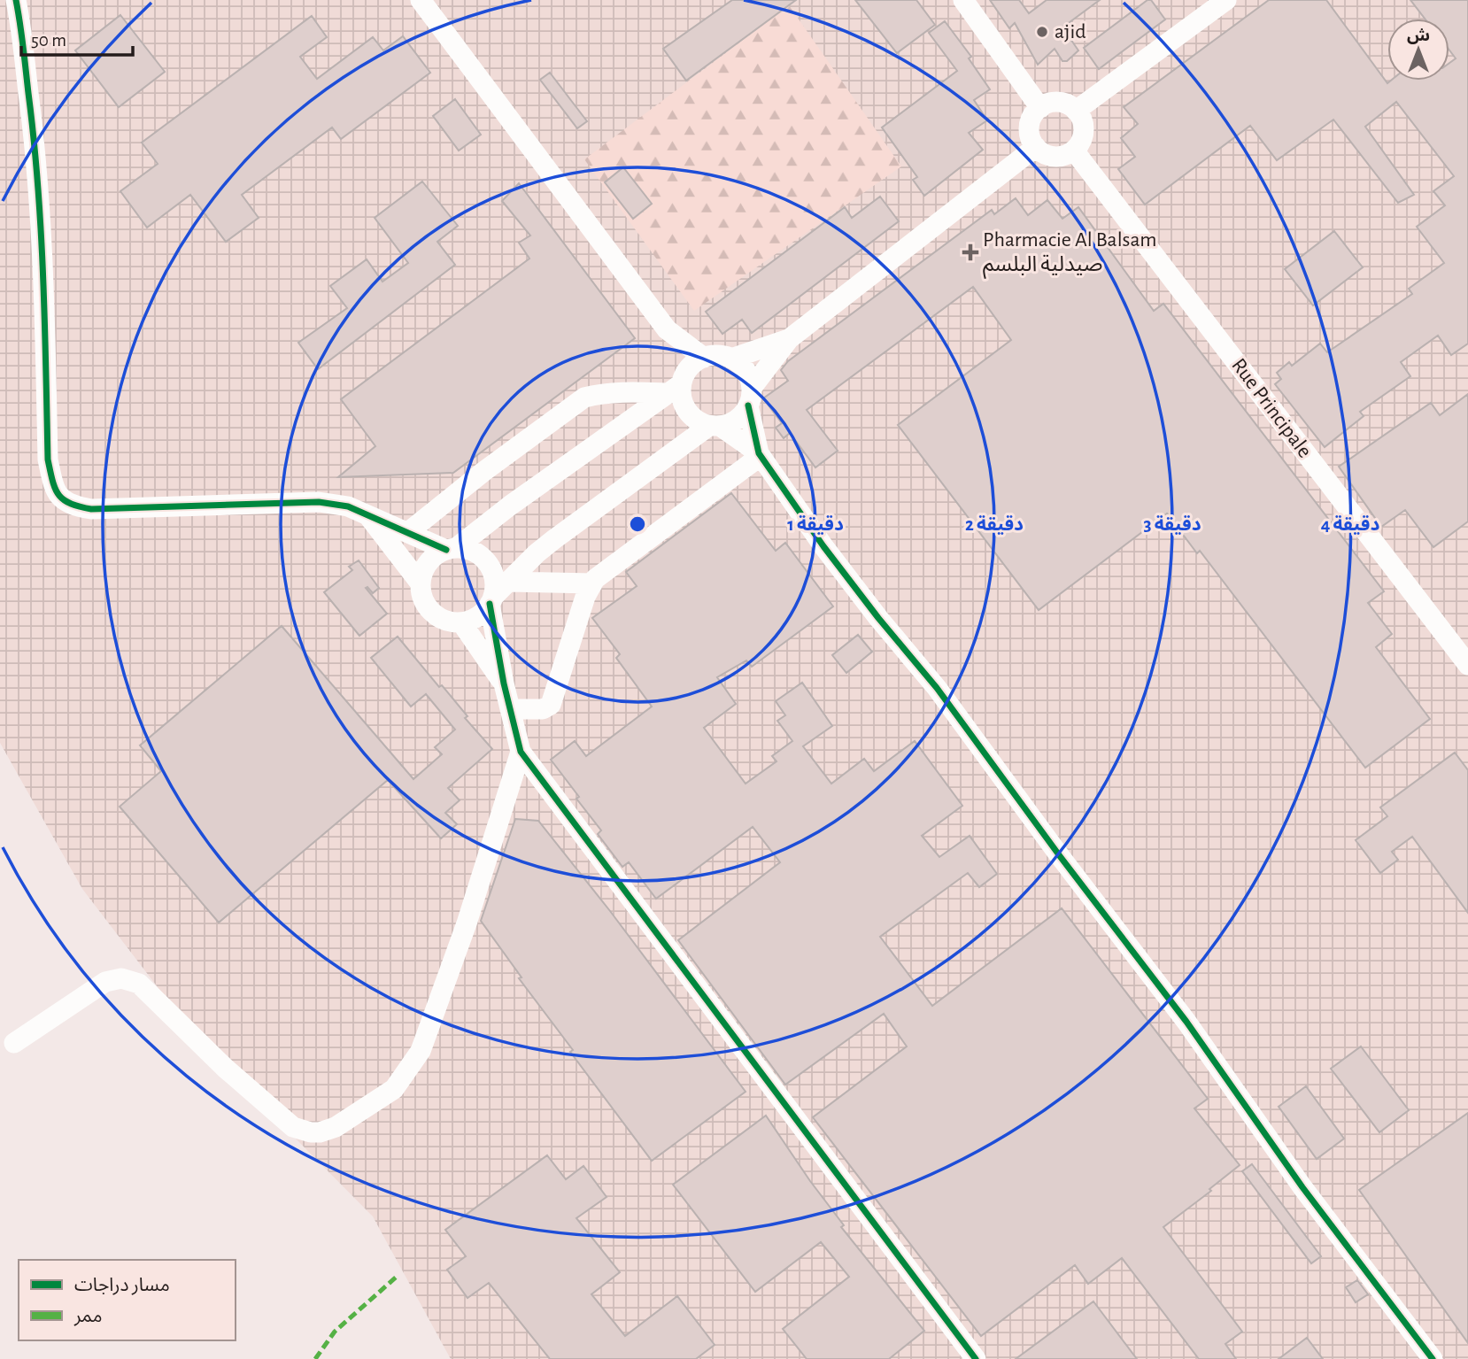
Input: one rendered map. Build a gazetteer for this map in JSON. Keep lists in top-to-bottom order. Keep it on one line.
{"streets":{"street":["Rue Principale"]},"places":{"other":["ajid"],"health":["Pharmacie Al Balsam صيدلية البلسم"]},"legend":["مسار دراجات","ممر"],"scale_bar":"50 m","north":"top","rings":["1 دقيقة","2 دقيقة","3 دقيقة","4 دقيقة"]}
